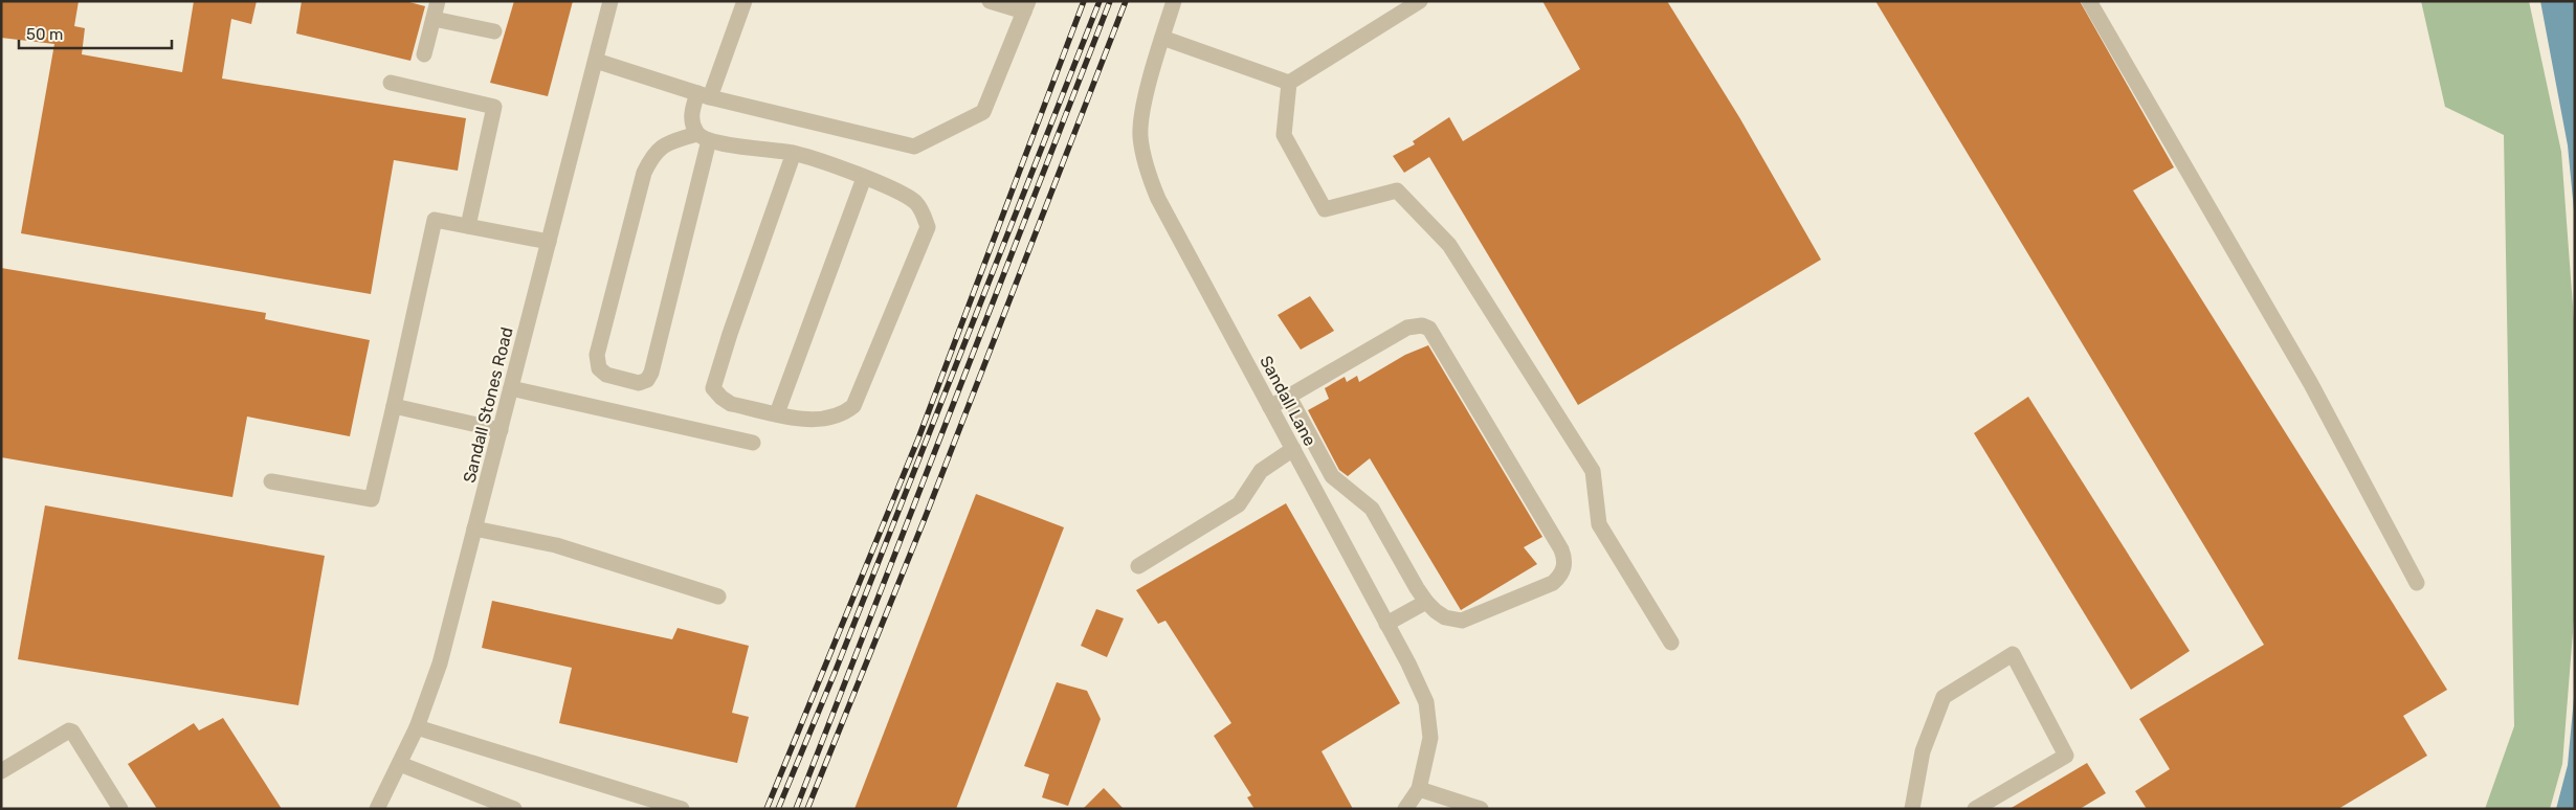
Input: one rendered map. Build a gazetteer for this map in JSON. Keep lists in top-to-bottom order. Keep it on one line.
{"streets":{"street":["Sandall Lane","Sandall Stones Road"]},"scale_bar":"50 m"}
